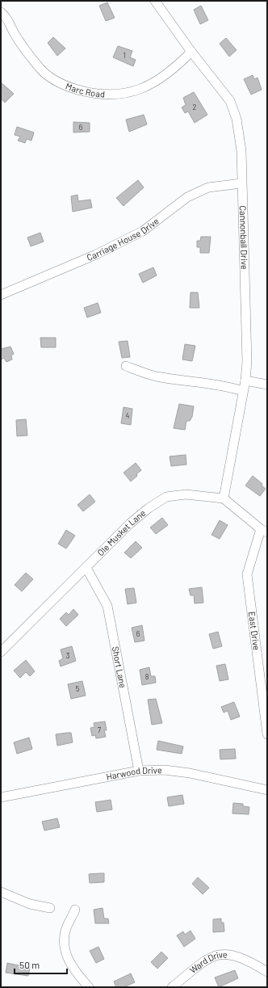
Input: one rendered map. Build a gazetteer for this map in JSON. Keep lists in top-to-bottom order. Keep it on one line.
{"streets":{"street":["Marc Road","Cannonball Drive","Carriage House Drive","Ole Musket Lane","East Drive","Short Lane","Harwood Drive","Ward Drive"]},"crossings":[["Marc Road","Cannonball Drive"],["Cannonball Drive","Carriage House Drive"],["Cannonball Drive","Ole Musket Lane"],["Ole Musket Lane","Short Lane"],["Short Lane","Harwood Drive"]],"house_numbers":["1","2","6","4","6","3","8","5","7"],"scale_bar":"50 m"}
